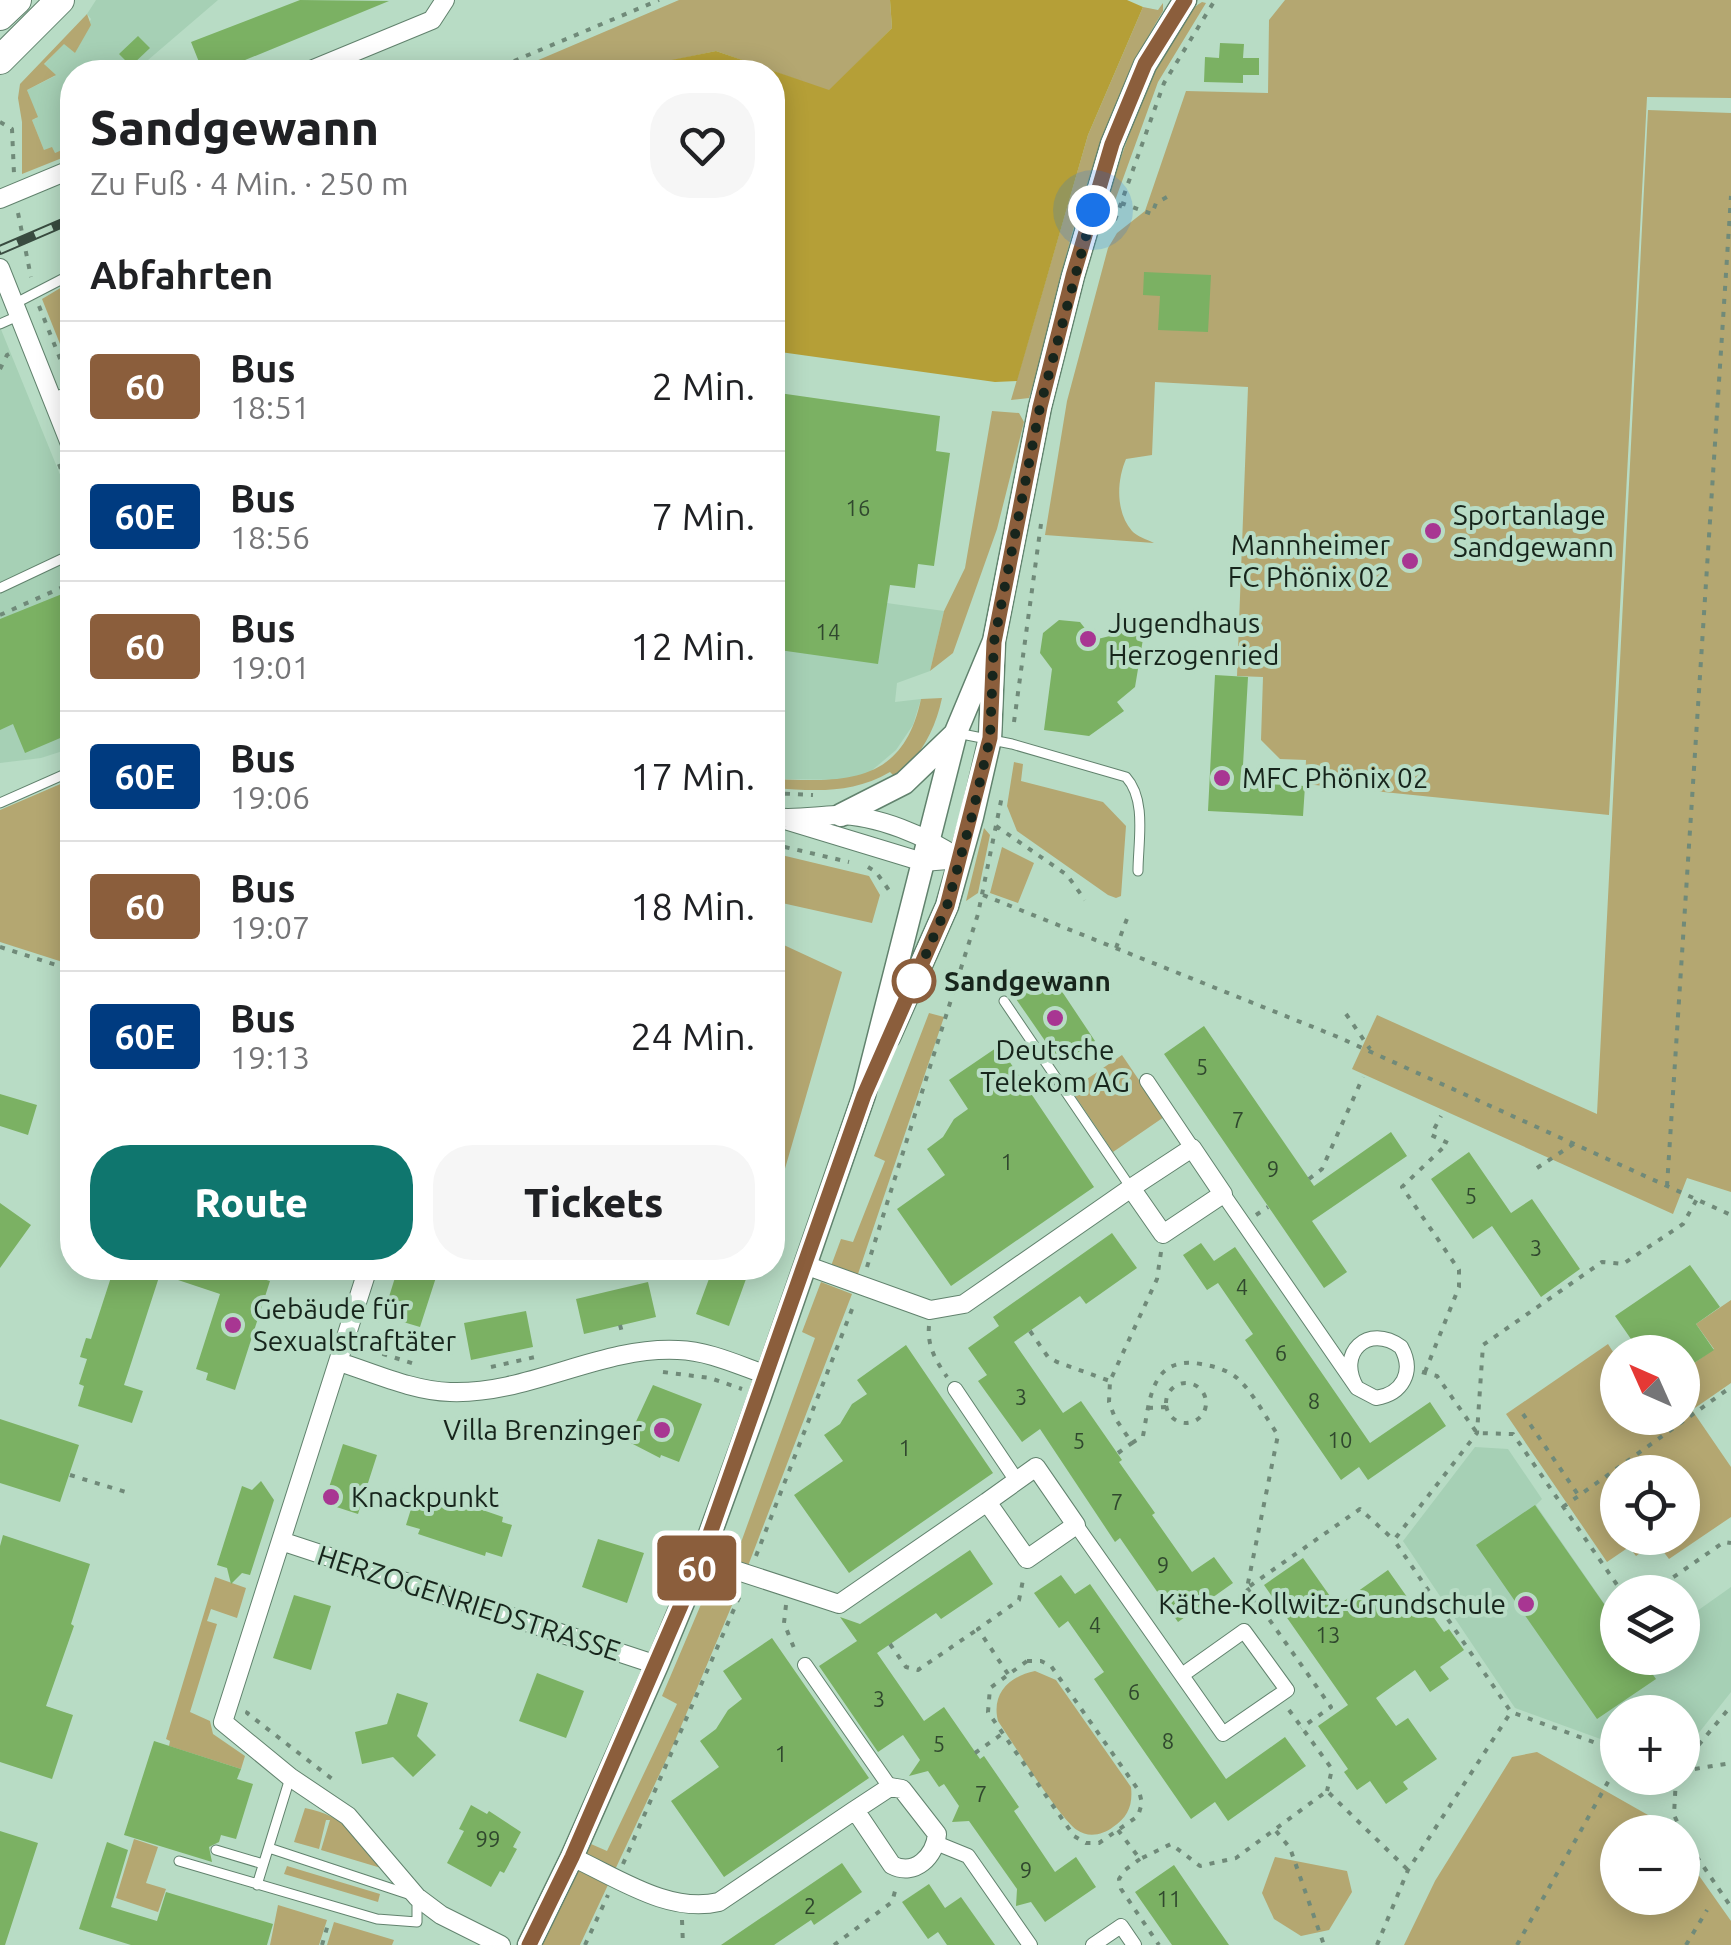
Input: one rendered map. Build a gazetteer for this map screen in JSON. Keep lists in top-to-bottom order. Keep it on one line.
{"streets":{"street":["HERZOGENRIEDSTRASSE"]},"places":["Sportanlage Sandgewann","Mannheimer FC Phönix 02","Jugendhaus Herzogenried","MFC Phönix 02","Sandgewann","Deutsche Telekom AG","Gebäude für Sexualstraftäter","Villa Brenzinger","Knackpunkt","Käthe-Kollwitz-Grundschule"],"lines":["bus line 60"],"house_numbers":["16","14","5","7","1","9","5","3","4","6","3","8","10","5","1","7","9","4","13","6","3","8","5","1","7","99","9","11","2"],"north":"top left","page":{"on_map":"60","heading":[["Sandgewann","Zu Fuß · 4 Min. · 250 m"],"Abfahrten"],"list":[{"mark":"60","name":"Bus","note":"18:51","value":"2 Min."},{"mark":"60E","name":"Bus","note":"18:56","value":"7 Min."},{"mark":"60","name":"Bus","note":"19:01","value":"12 Min."},{"mark":"60E","name":"Bus","note":"19:06","value":"17 Min."},{"mark":"60","name":"Bus","note":"19:07","value":"18 Min."},{"mark":"60E","name":"Bus","note":"19:13","value":"24 Min."}],"buttons":["Route","Tickets"],"map_buttons":["+","−"]}}
